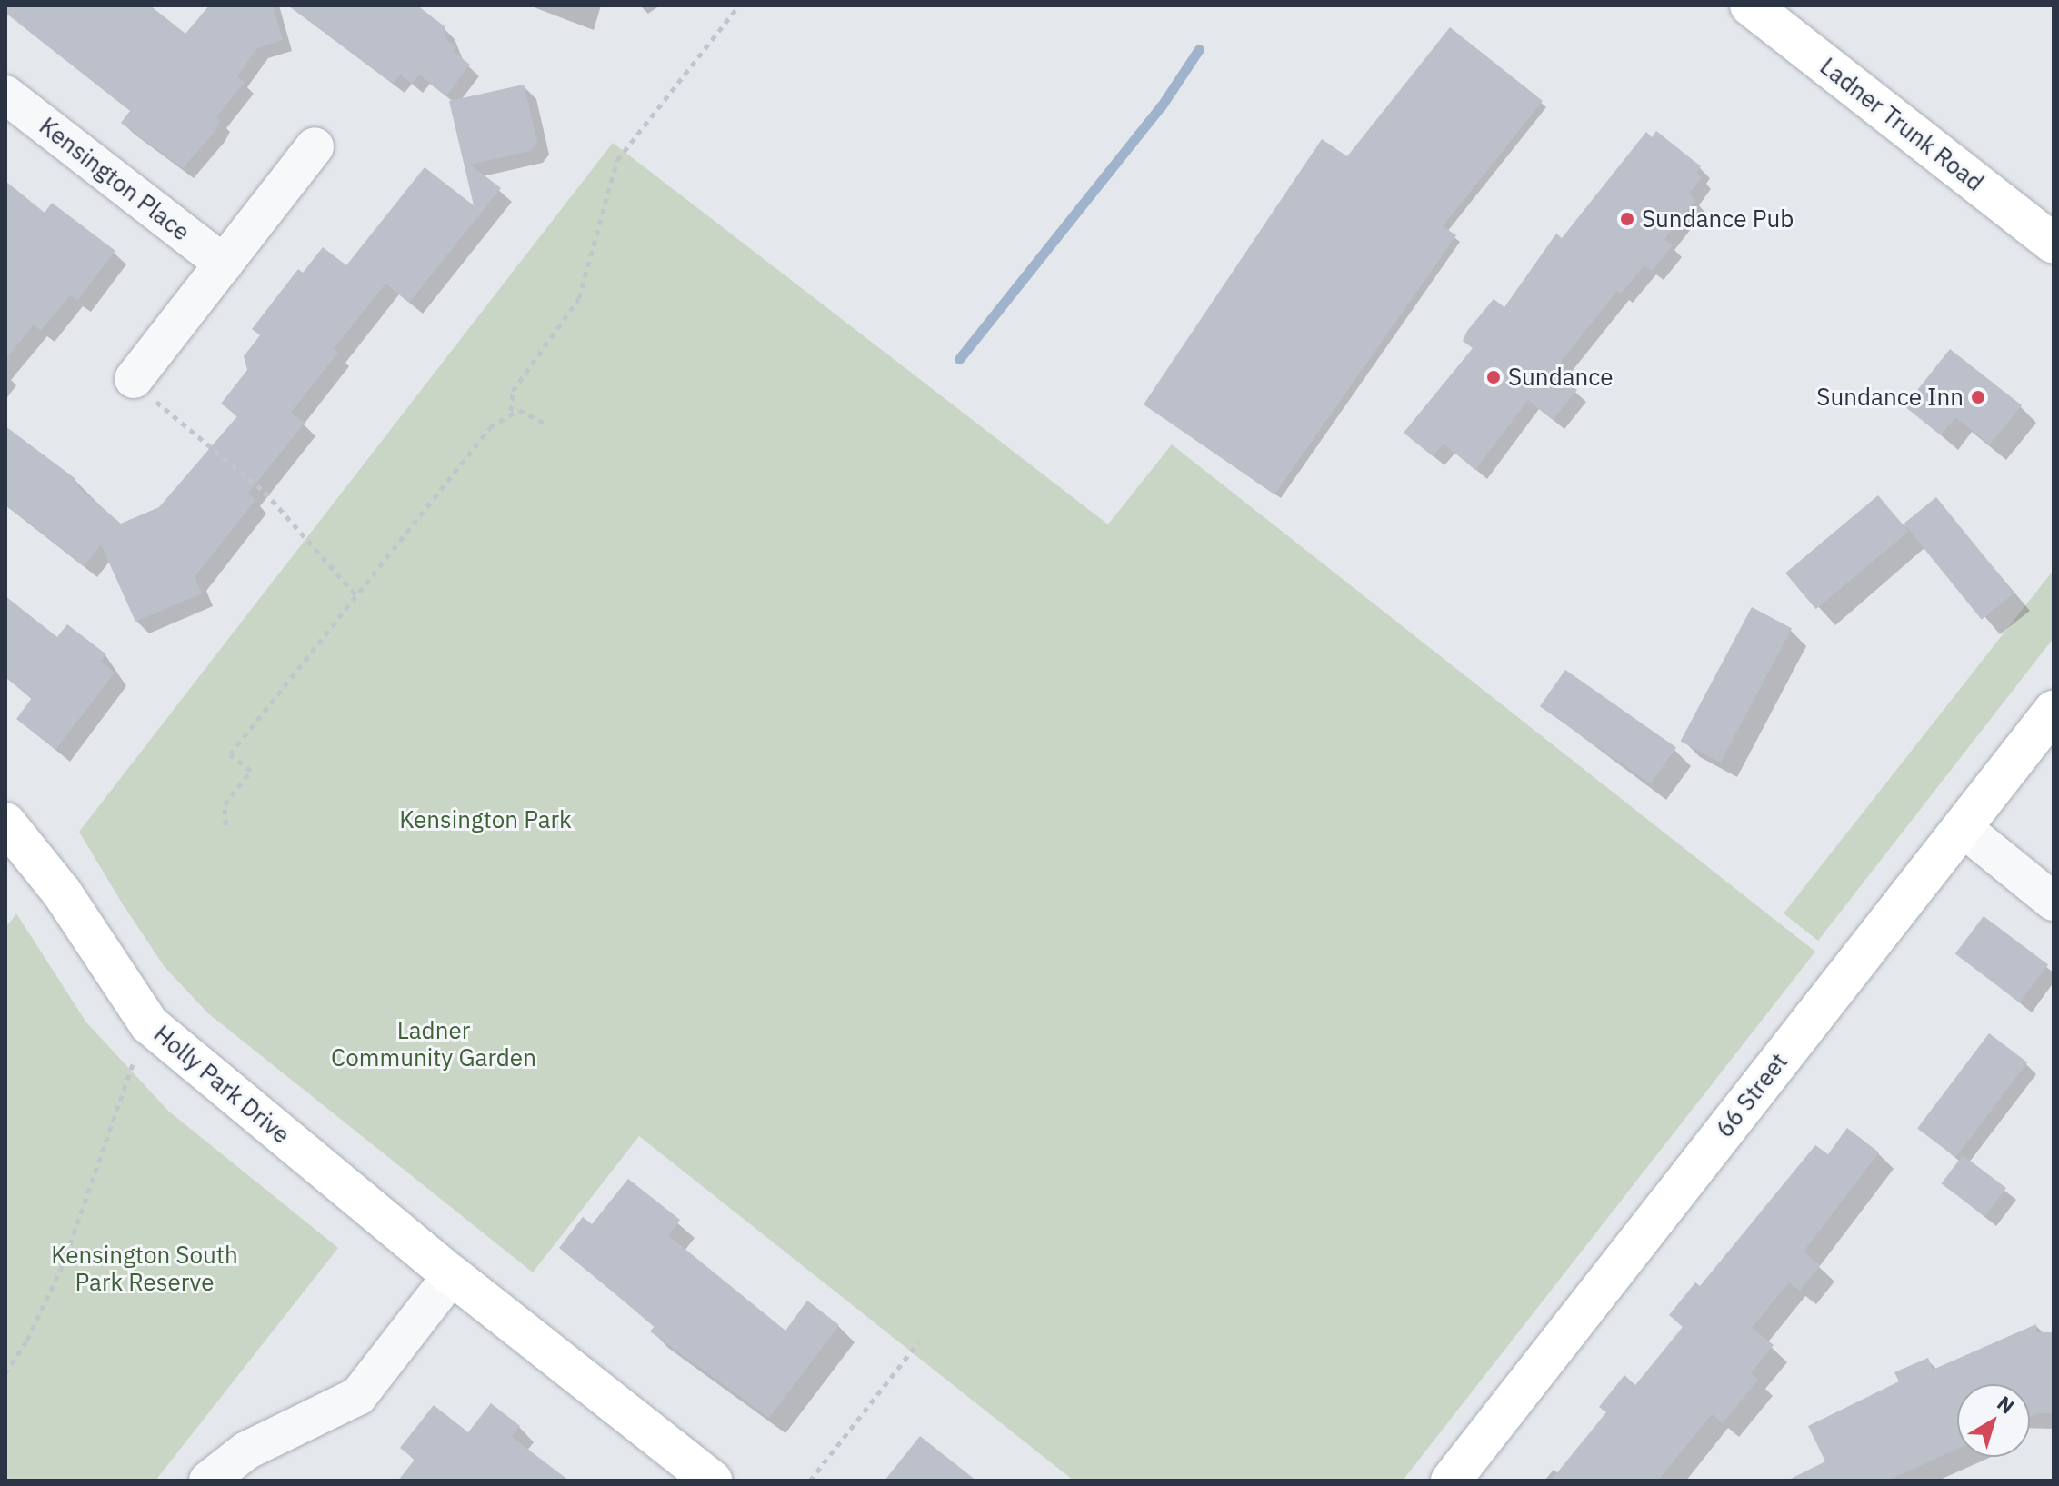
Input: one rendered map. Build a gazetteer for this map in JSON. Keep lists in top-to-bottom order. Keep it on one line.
{"streets":{"street":["Ladner Trunk Road","Kensington Place","Holly Park Drive","66 Street"]},"parks":["Kensington Park","Ladner Community Garden","Kensington South Park Reserve"],"places":["Sundance Pub","Sundance","Sundance Inn"],"north":"top right"}
